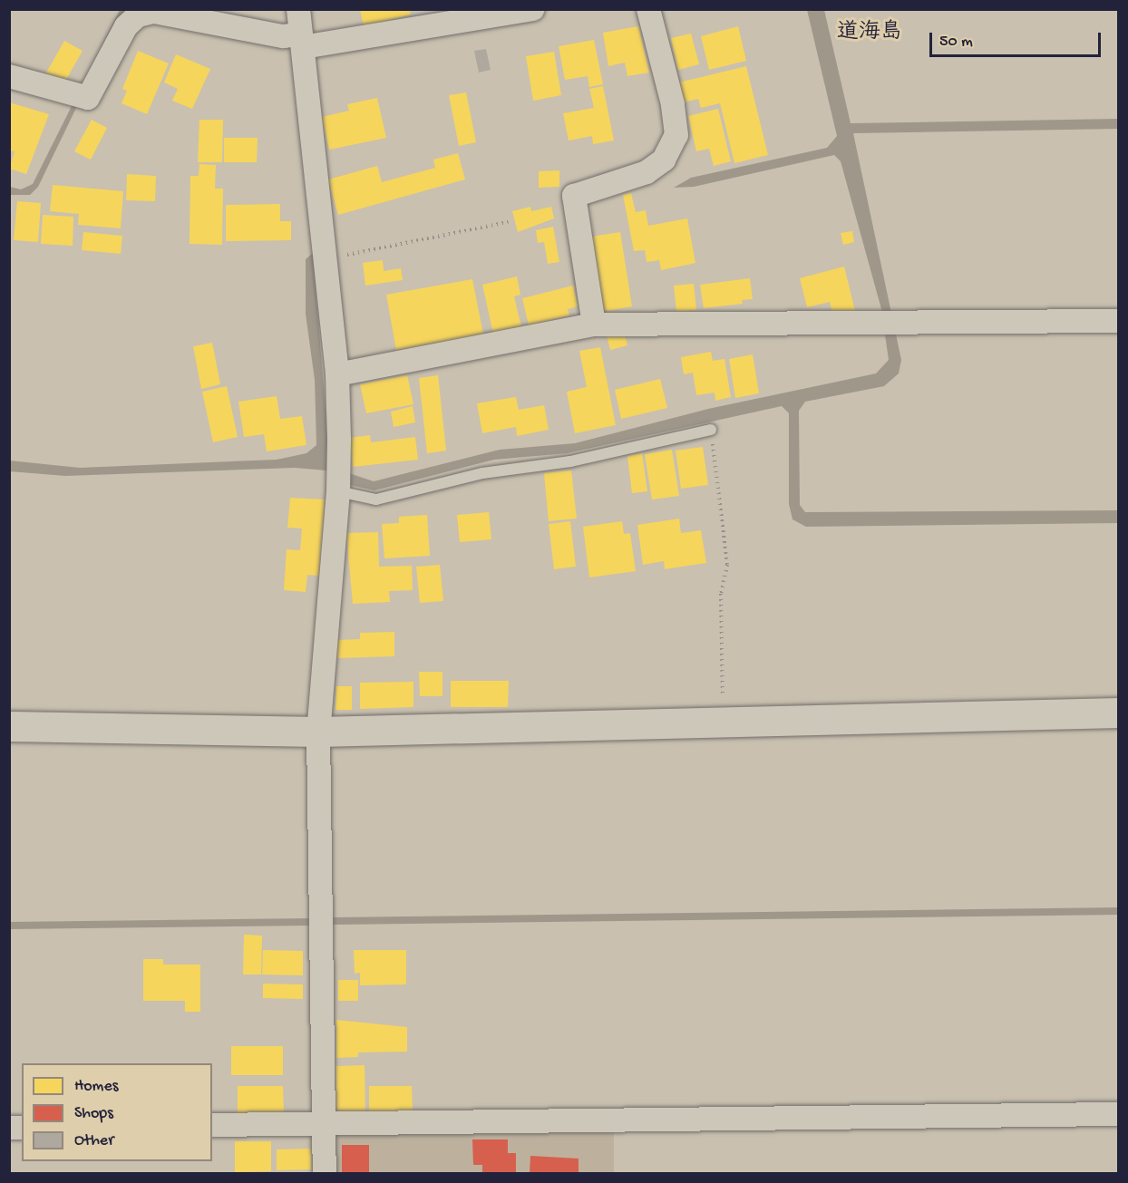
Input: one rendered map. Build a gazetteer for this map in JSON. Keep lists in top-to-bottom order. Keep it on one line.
{"districts":["道海島"],"legend":["Homes","Shops","Other"],"scale_bar":"50 m"}
